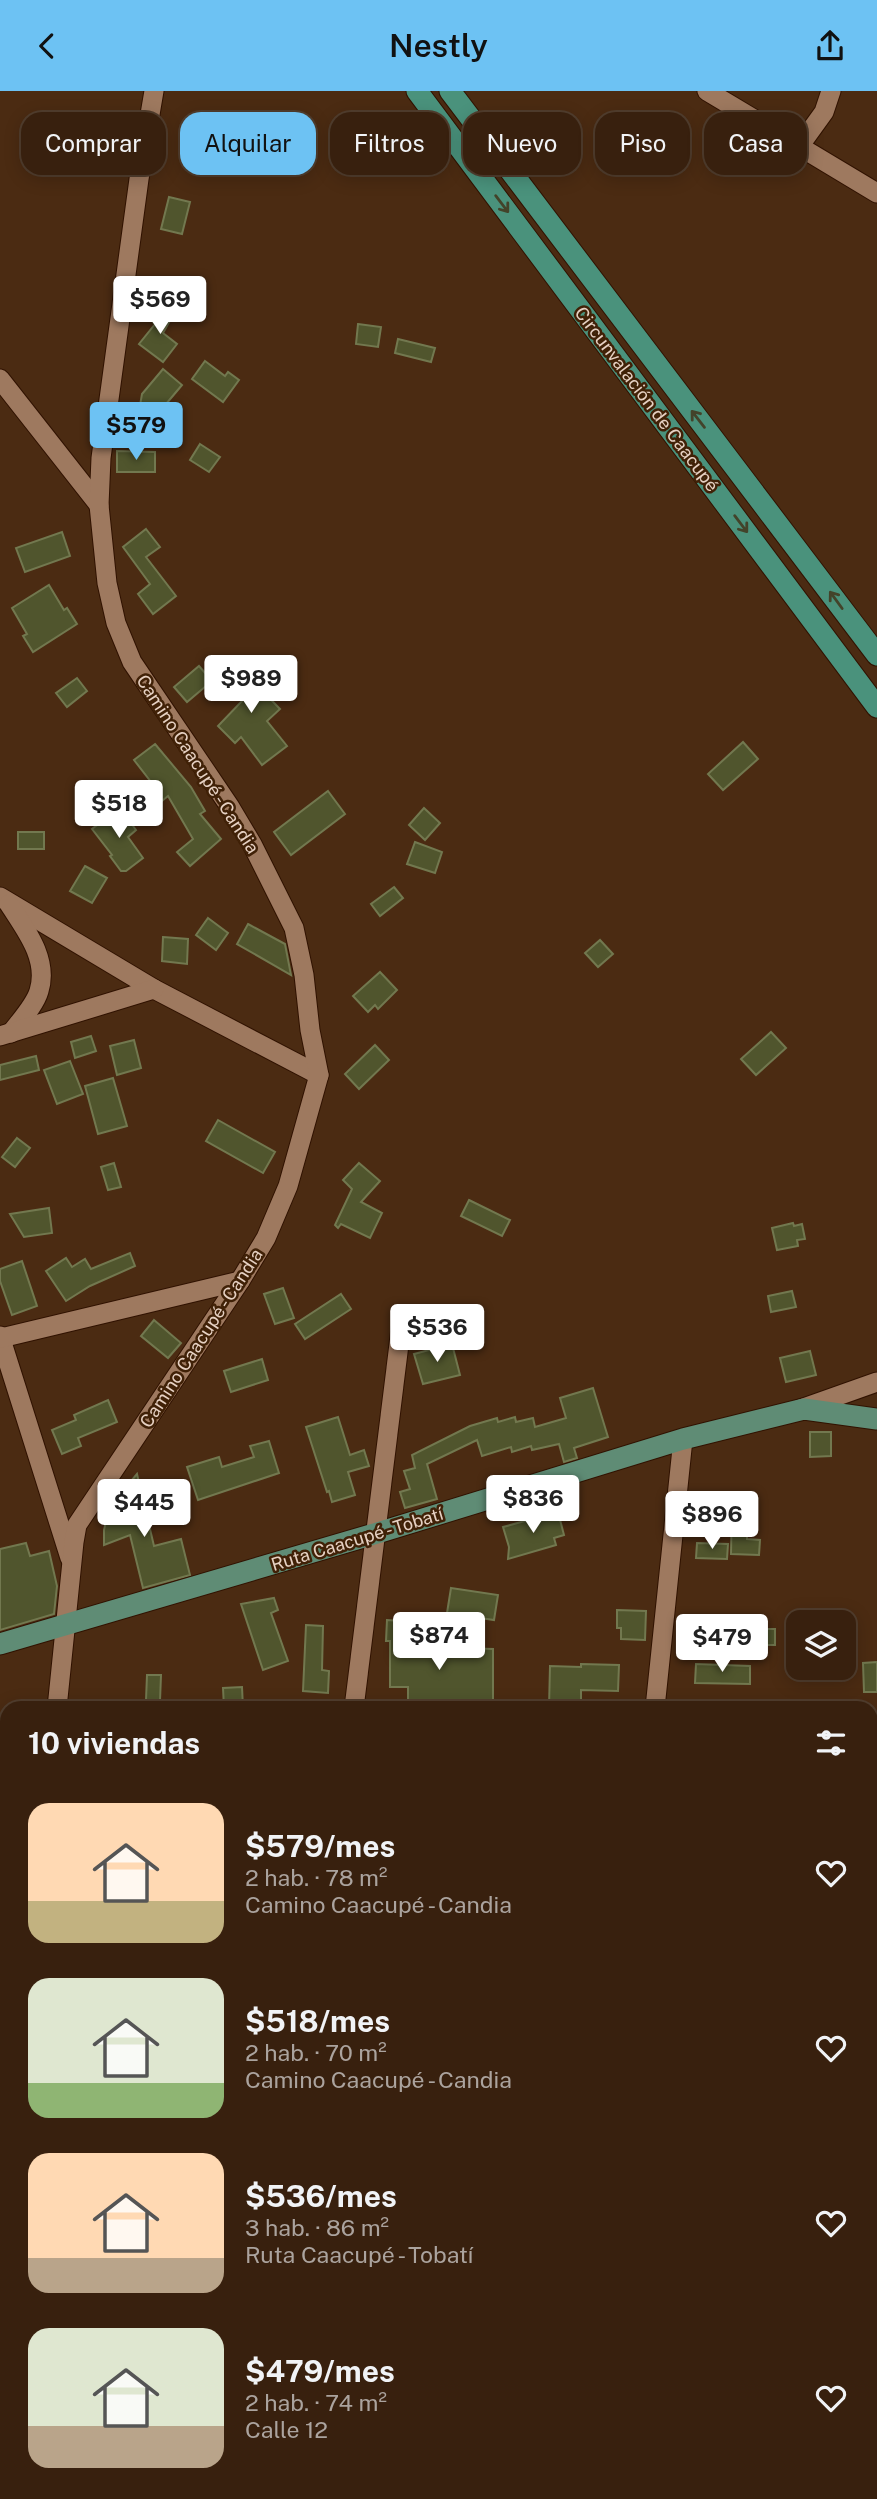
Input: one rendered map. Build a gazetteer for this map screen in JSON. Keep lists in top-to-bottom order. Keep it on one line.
{"streets":{"highway":["Circunvalación de Caacupé"],"main road":["Ruta Caacupé - Tobatí"],"street":["Camino Caacupé - Candia"]},"crossings":[["Camino Caacupé - Candia","Ruta Caacupé - Tobatí"]],"page":{"header":"Nestly","chip":["Comprar","Alquilar","Filtros","Nuevo","Piso","Casa"],"price":["$569","$579","$989","$518","$536","$836","$445","$896","$874","$479"],"heading":"10 viviendas","list":[{"name":"$579/mes","note":"2 hab. · 78 m² · Camino Caacupé - Candia"},{"name":"$518/mes","note":"2 hab. · 70 m² · Camino Caacupé - Candia"},{"name":"$536/mes","note":"3 hab. · 86 m² · Ruta Caacupé - Tobatí"},{"name":"$479/mes","note":"2 hab. · 74 m² · Calle 12"}]}}
